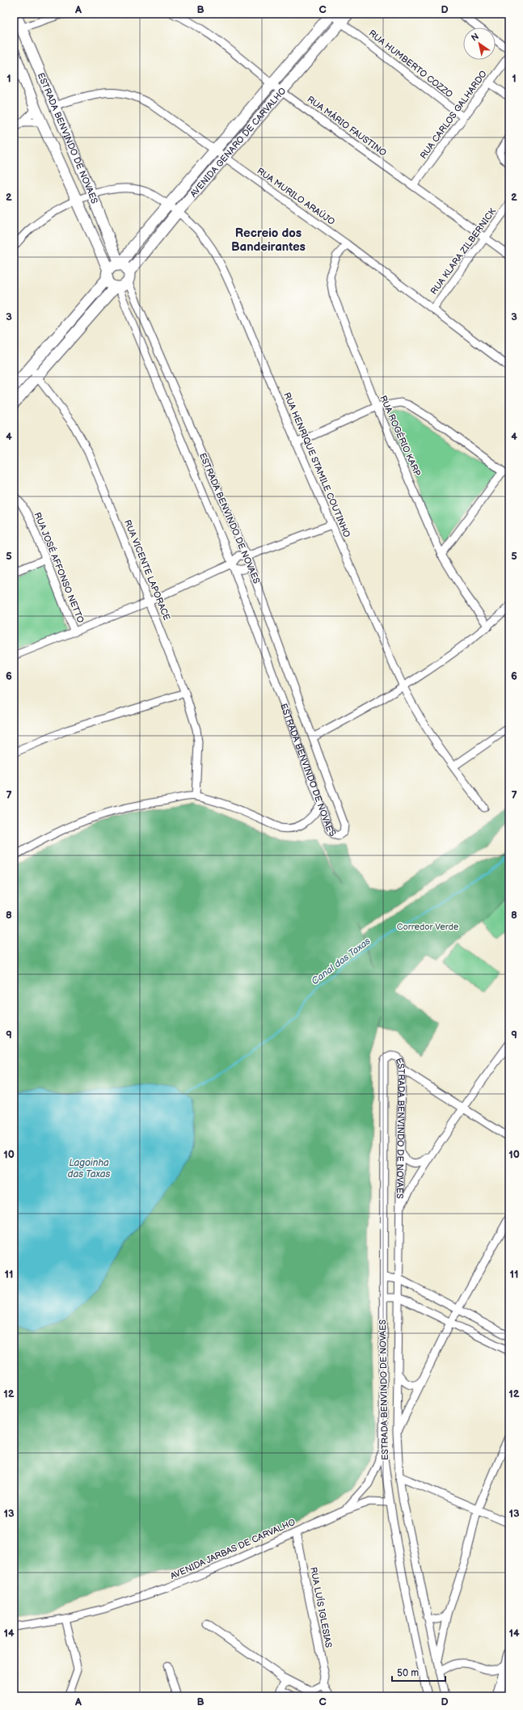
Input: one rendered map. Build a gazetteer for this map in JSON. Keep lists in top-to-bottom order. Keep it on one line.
{"streets":{"street":["RUA HUMBERTO COZZO","RUA CARLOS GALHARDO","RUA MÁRIO FAUSTINO","ESTRADA BENVINDO DE NOVAES","AVENIDA GENARO DE CARVALHO","RUA MURILO ARAÚJO","RUA KLARA ZILBERNICK","RUA ROGÉRIO KARP","RUA HENRIQUE STAMILE COUTINHO","RUA JOSÉ AFFONSO NETTO","RUA VICENTE LAPORACE","AVENIDA JARBAS DE CARVALHO","RUA LUÍS IGLESIAS"]},"crossings":[["RUA HUMBERTO COZZO","RUA CARLOS GALHARDO"],["RUA HUMBERTO COZZO","AVENIDA GENARO DE CARVALHO"],["RUA CARLOS GALHARDO","RUA MÁRIO FAUSTINO"],["RUA MÁRIO FAUSTINO","AVENIDA GENARO DE CARVALHO"],["RUA MÁRIO FAUSTINO","RUA KLARA ZILBERNICK"],["ESTRADA BENVINDO DE NOVAES","AVENIDA GENARO DE CARVALHO"],["ESTRADA BENVINDO DE NOVAES","RUA MURILO ARAÚJO"],["ESTRADA BENVINDO DE NOVAES","RUA HENRIQUE STAMILE COUTINHO"],["ESTRADA BENVINDO DE NOVAES","AVENIDA JARBAS DE CARVALHO"],["AVENIDA GENARO DE CARVALHO","RUA MURILO ARAÚJO"],["AVENIDA GENARO DE CARVALHO","RUA HENRIQUE STAMILE COUTINHO"],["RUA MURILO ARAÚJO","RUA KLARA ZILBERNICK"],["RUA MURILO ARAÚJO","RUA ROGÉRIO KARP"],["AVENIDA JARBAS DE CARVALHO","RUA LUÍS IGLESIAS"]],"districts":["Recreio dos Bandeirantes"],"water":["Canal das Taxas","Lagoinha das Taxas"],"parks":["Corredor Verde"],"scale_bar":"50 m","north":"top left","grid":{"columns":["A","B","C","D"],"rows":["1","2","3","4","5","6","7","8","9","10","11","12","13","14"]}}
